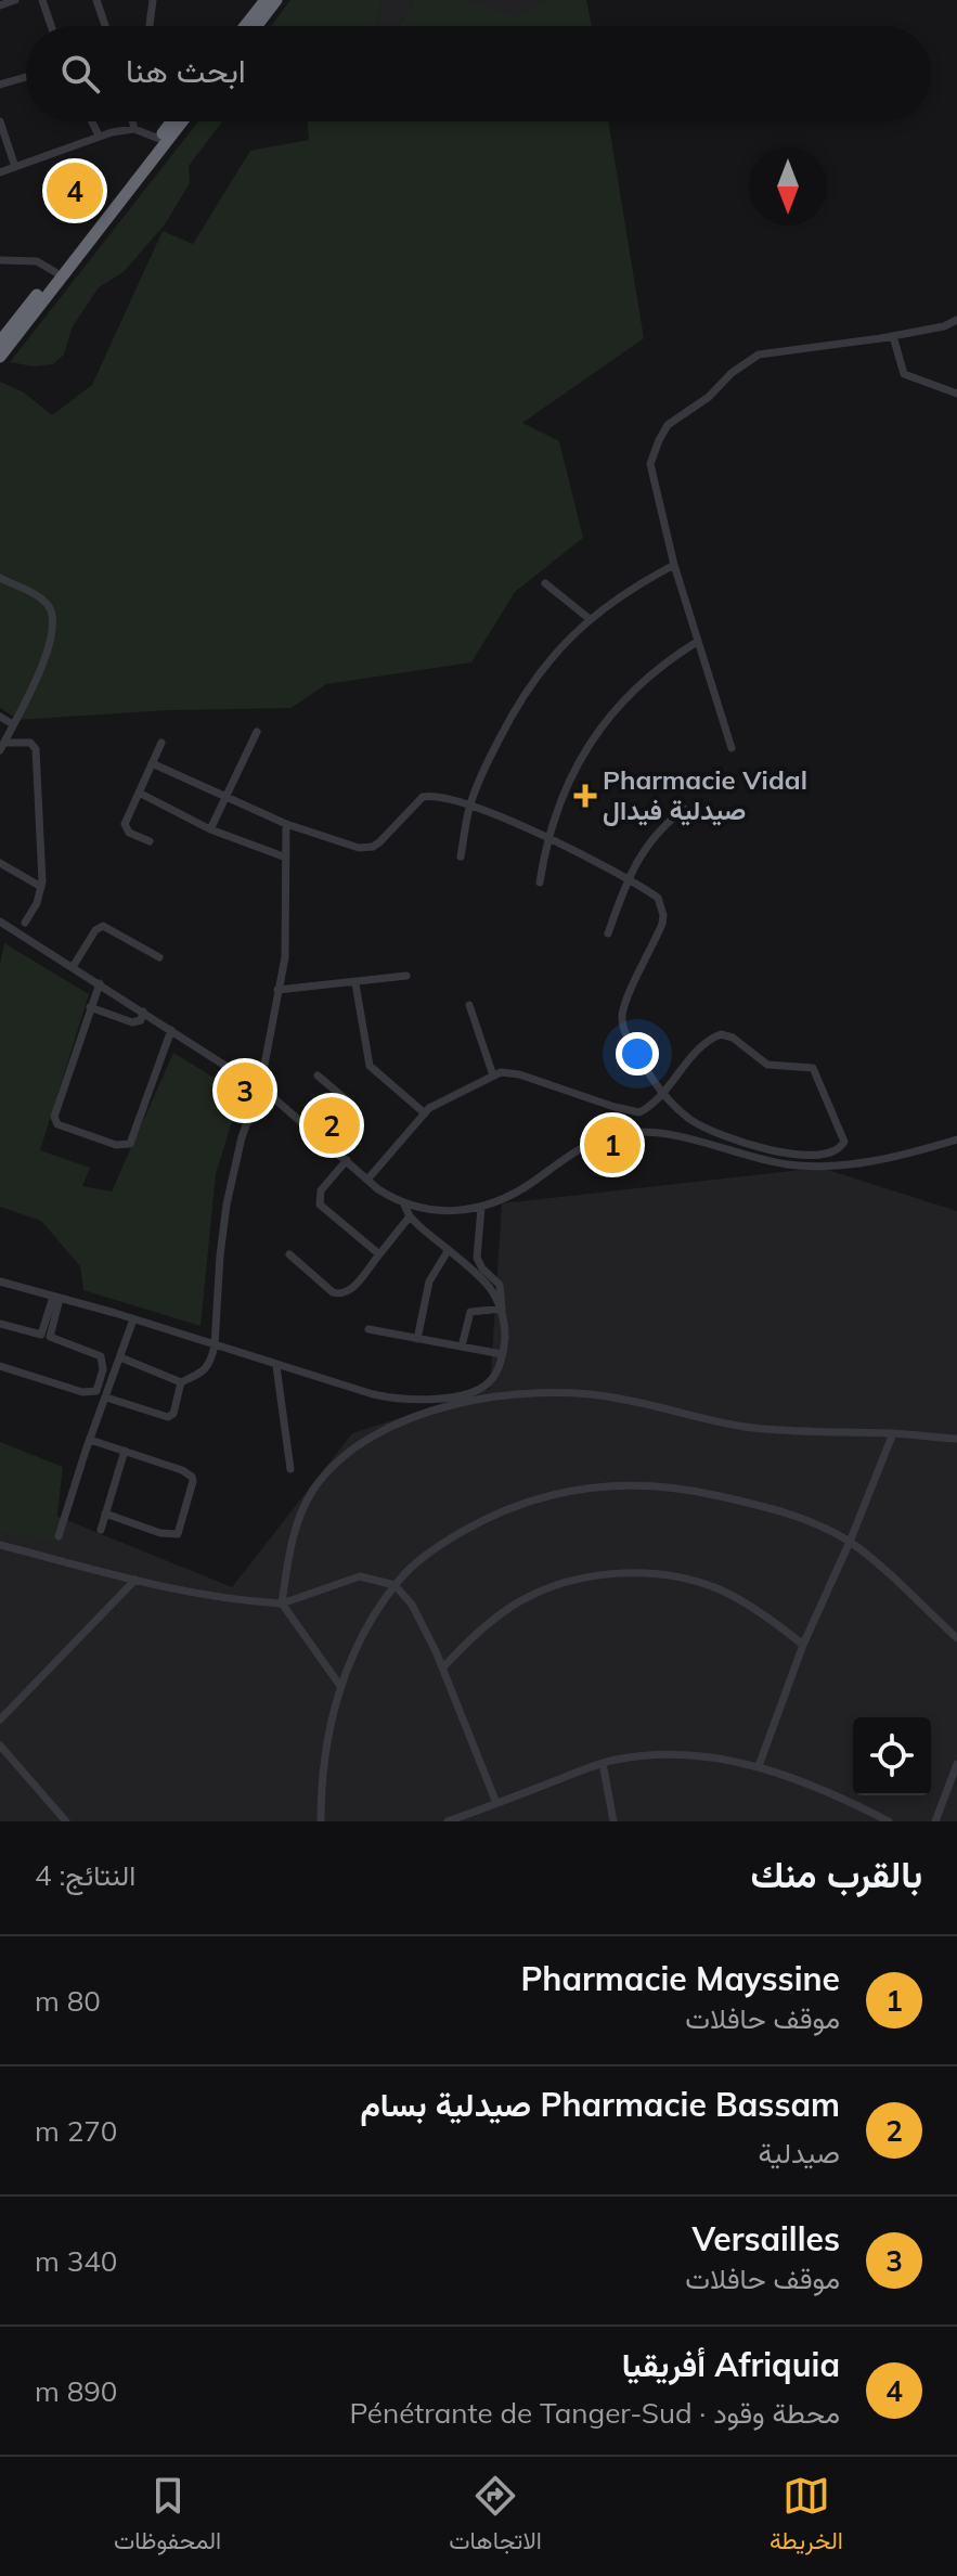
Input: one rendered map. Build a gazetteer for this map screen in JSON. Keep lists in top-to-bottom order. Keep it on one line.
{"places":{"health":["Pharmacie Vidal صيدلية فيدال"]},"north":"bottom","page":{"search":"ابحث هنا","pins":["4","3","2","1"],"heading":["بالقرب منك","النتائج: 4"],"list":[{"mark":"1","name":"Pharmacie Mayssine","note":"موقف حافلات","value":"80 m"},{"mark":"2","name":"Pharmacie Bassam صيدلية بسام","note":"صيدلية","value":"270 m"},{"mark":"3","name":"Versailles","note":"موقف حافلات","value":"340 m"},{"mark":"4","name":"Afriquia أفريقيا","note":"محطة وقود · Pénétrante de Tanger-Sud","value":"890 m"}],"nav":["الخريطة","الاتجاهات","المحفوظات"]}}
